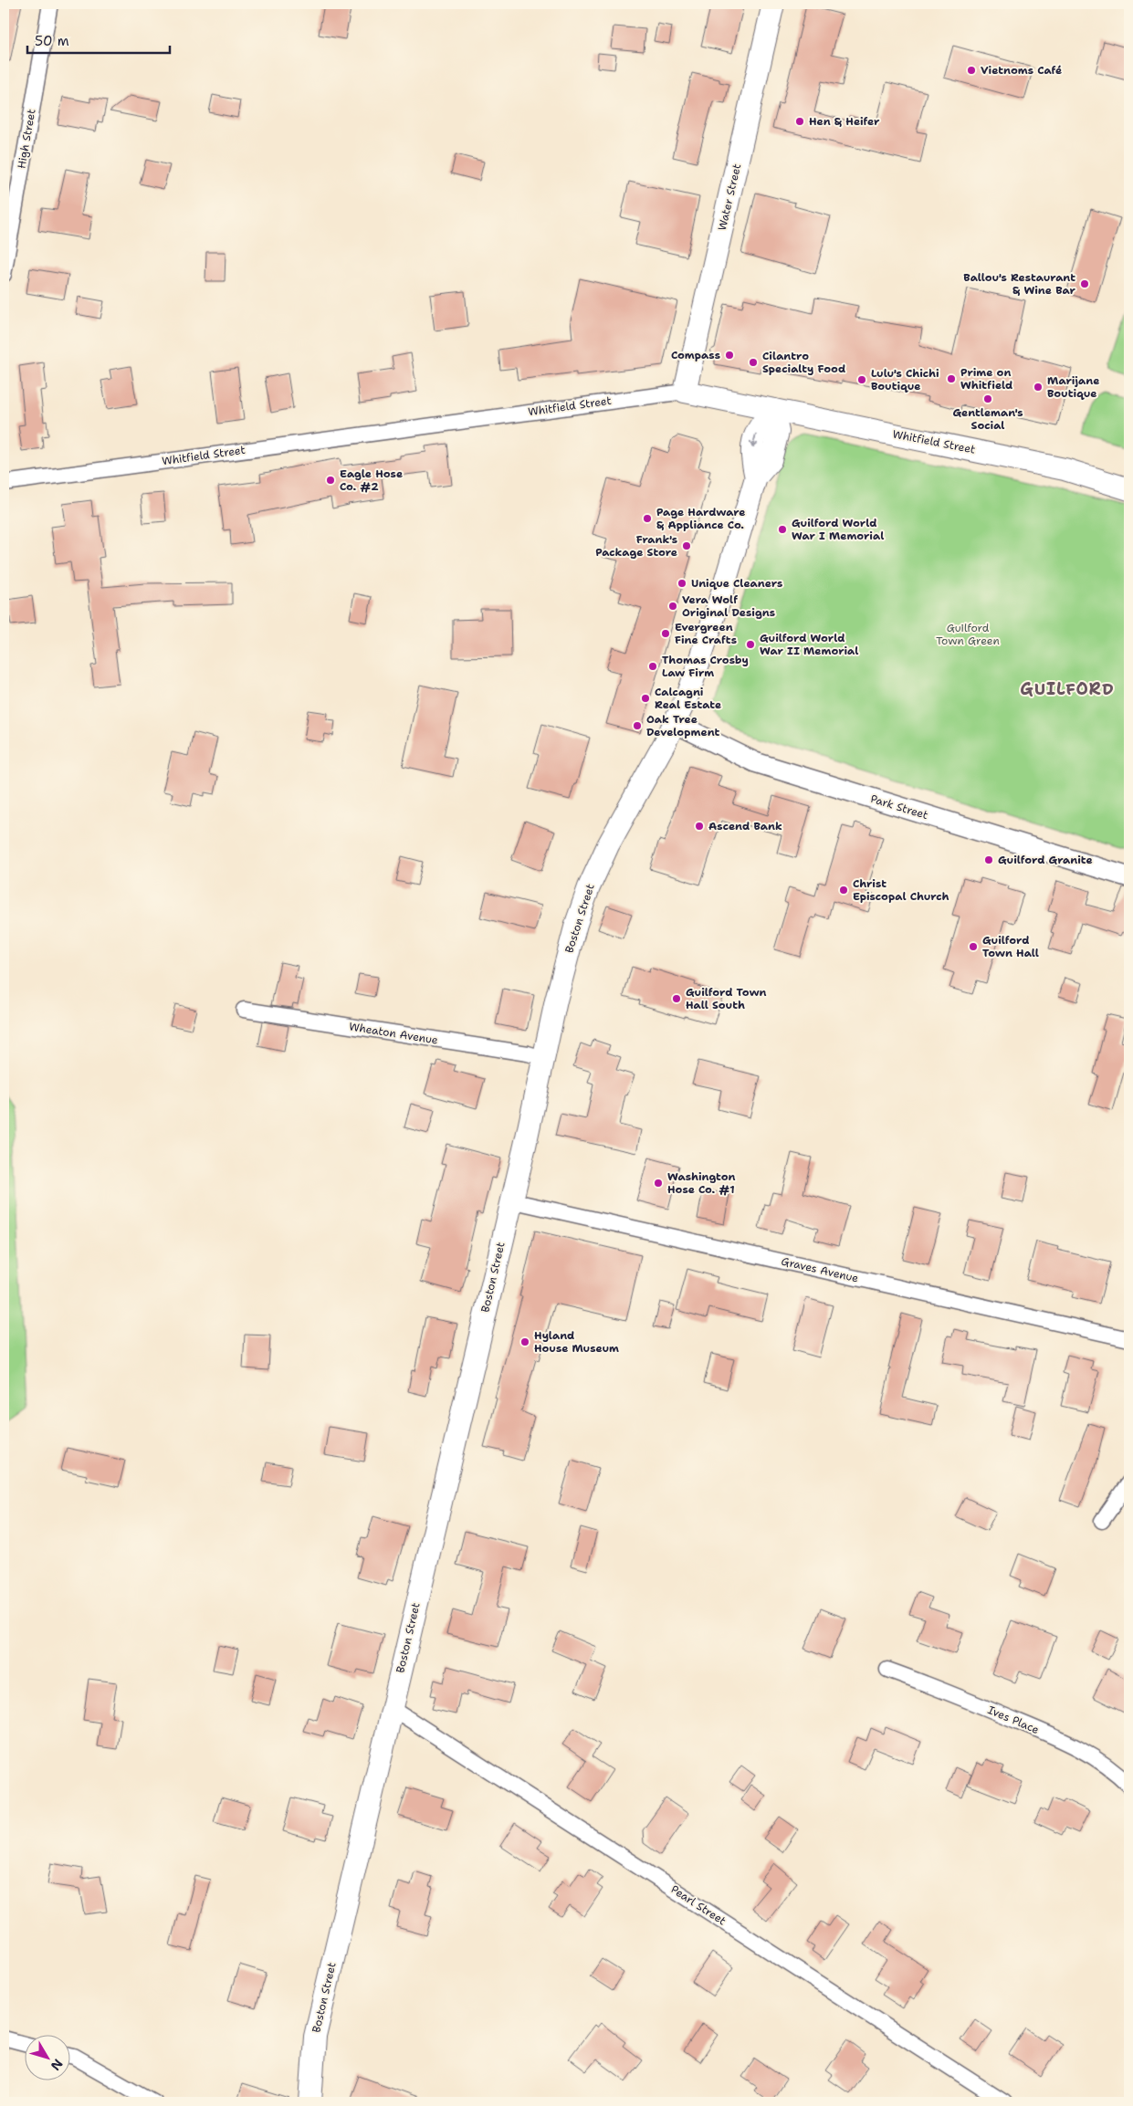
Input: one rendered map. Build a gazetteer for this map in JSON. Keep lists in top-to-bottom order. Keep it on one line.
{"streets":{"main road":["Water Street","Whitfield Street","Boston Street"],"street":["High Street","Park Street","Wheaton Avenue","Graves Avenue","Ives Place","Pearl Street"]},"crossings":[["Water Street","Whitfield Street"],["Whitfield Street","Boston Street"],["Park Street","Boston Street"],["Boston Street","Wheaton Avenue"],["Boston Street","Graves Avenue"],["Boston Street","Pearl Street"]],"districts":["GUILFORD"],"parks":["Guilford Town Green"],"places":["Vietnoms Café","Hen & Heifer","Ballou's Restaurant & Wine Bar","Compass","Cilantro Specialty Food","Prime on Whitfield","Lulu's Chichi Boutique","Marijane Boutique","Gentleman's Social","Eagle Hose Co. #2","Page Hardware & Appliance Co.","Guilford World War I Memorial","Frank's Package Store","Unique Cleaners","Vera Wolf Original Designs","Evergreen Fine Crafts","Guilford World War II Memorial","Thomas Crosby Law Firm","Calcagni Real Estate","Oak Tree Development","Ascend Bank","Guilford Granite","Christ Episcopal Church","Guilford Town Hall","Guilford Town Hall South","Washington Hose Co. #1","Hyland House Museum"],"scale_bar":"50 m","north":"bottom right"}
